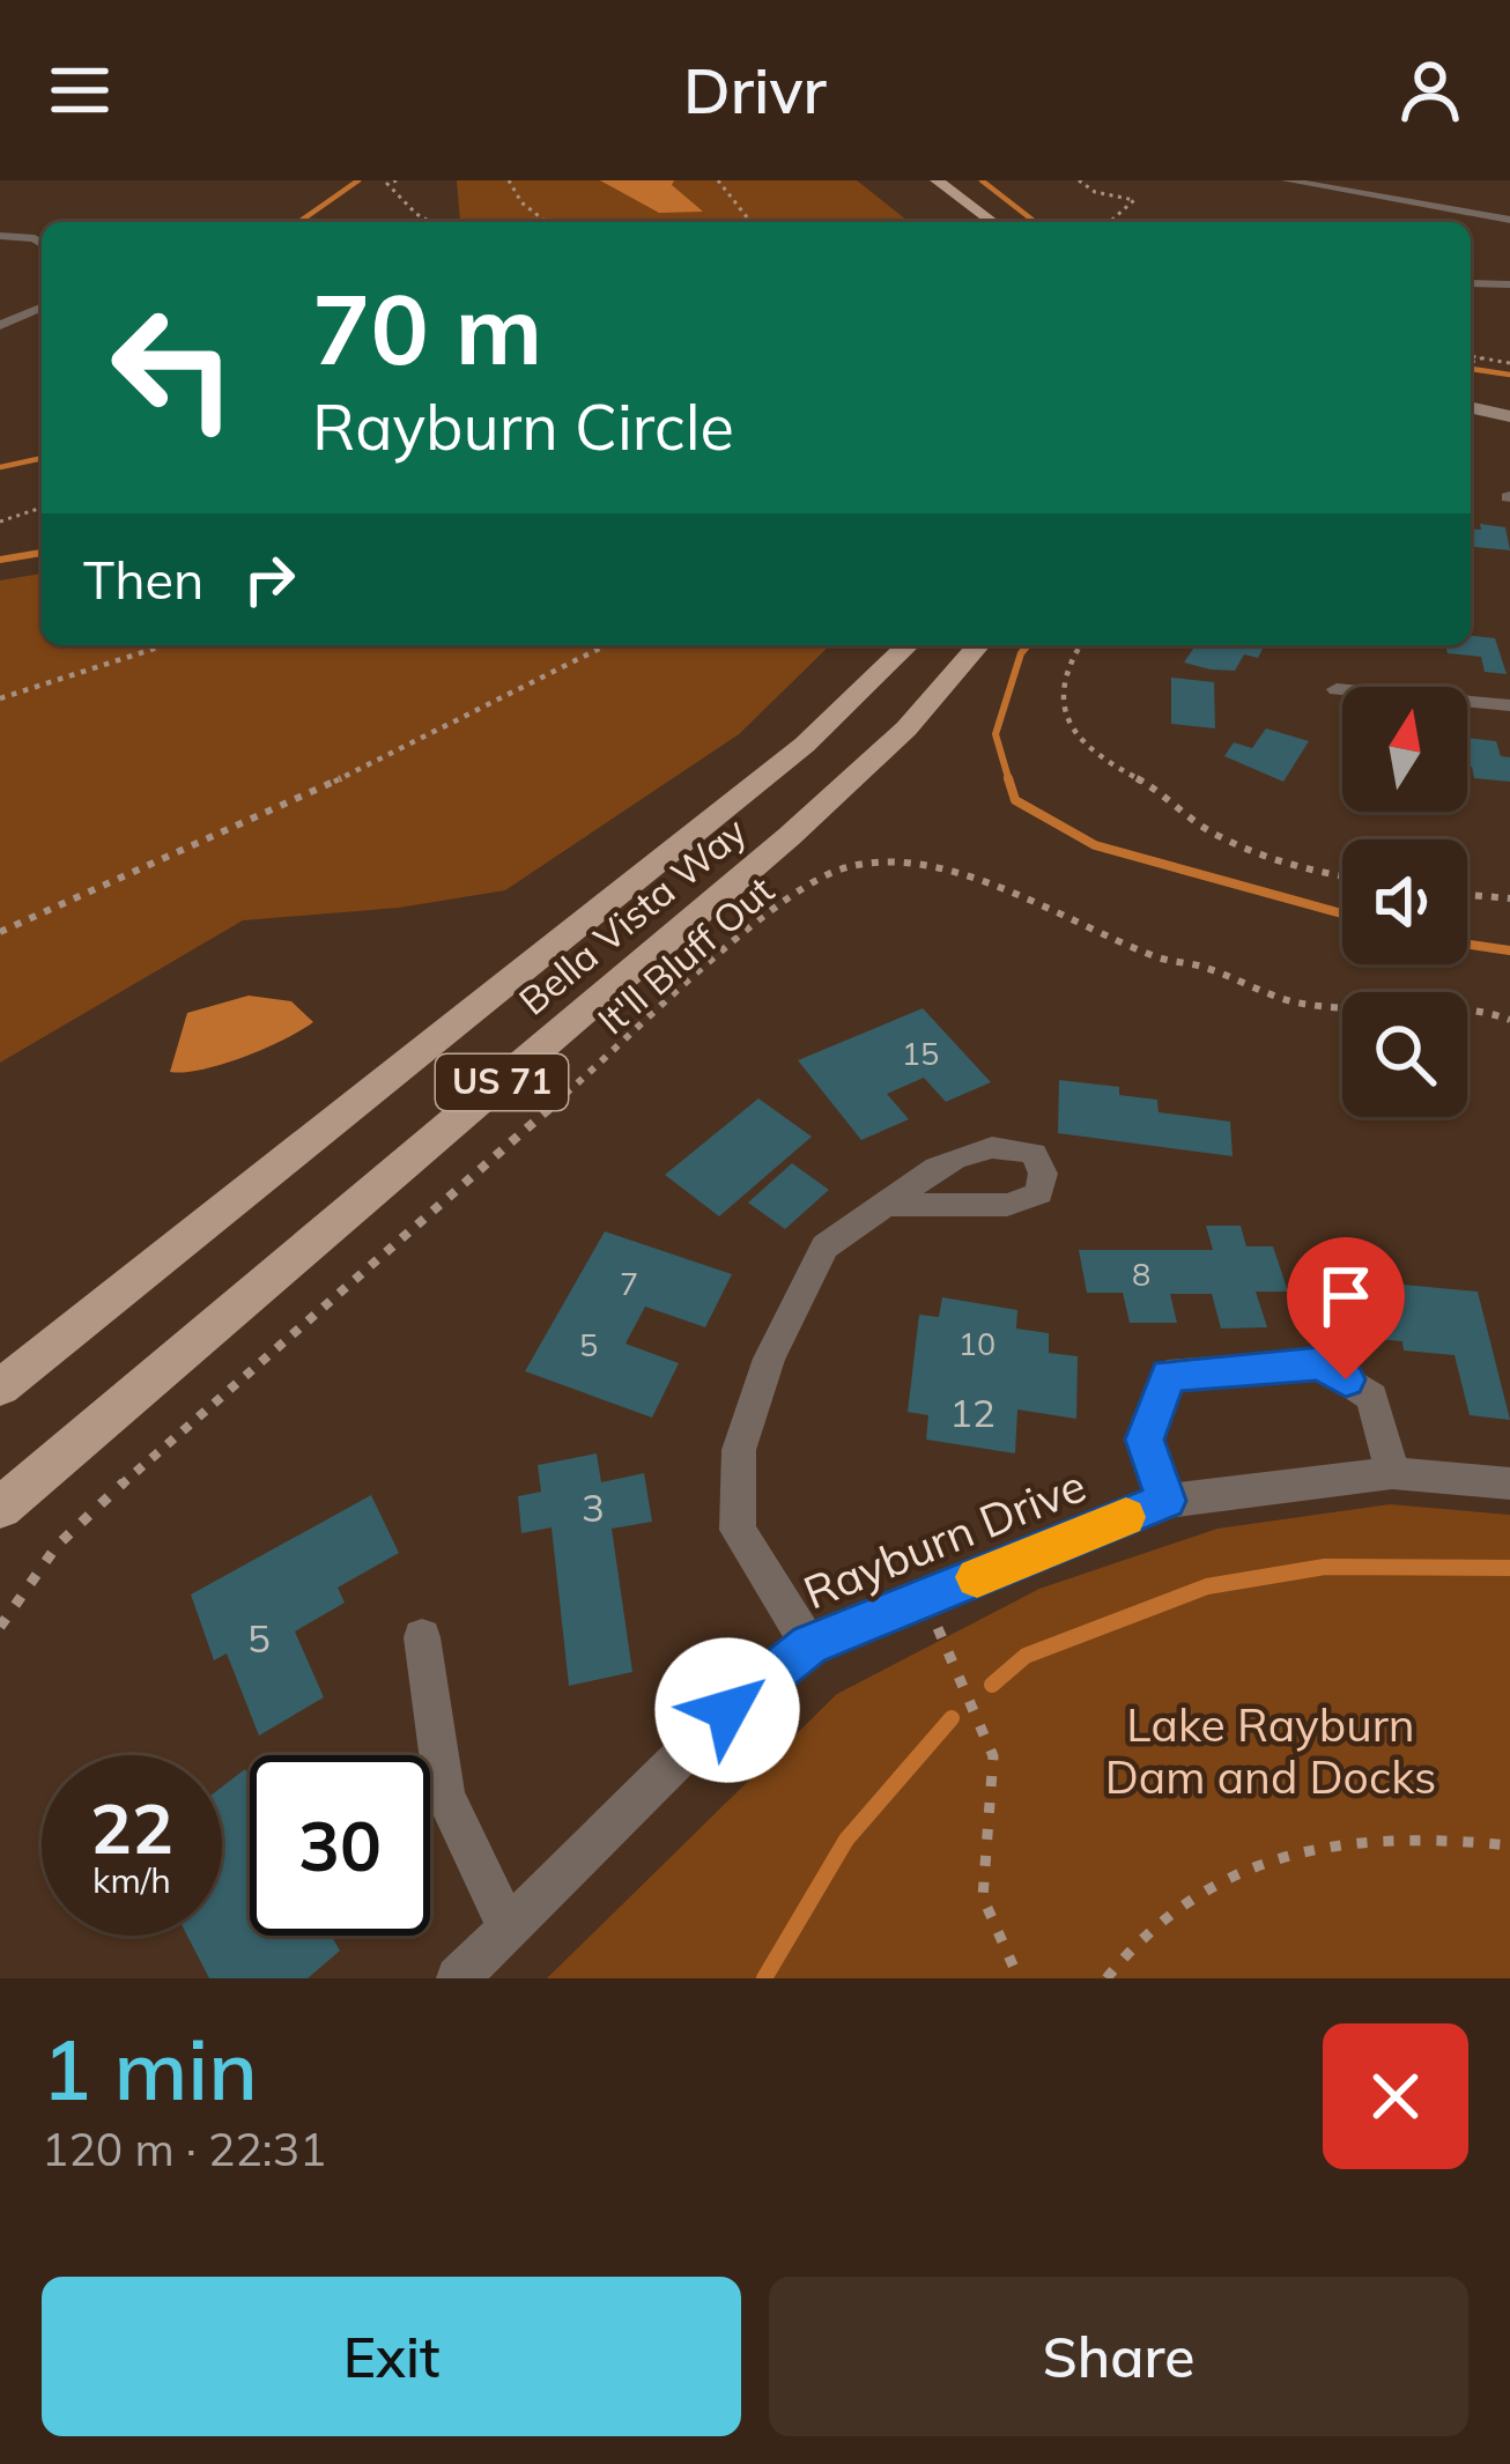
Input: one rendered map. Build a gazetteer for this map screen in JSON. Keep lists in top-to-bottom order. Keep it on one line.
{"streets":{"main road":["Bella Vista Way","US 71"],"street":["Rayburn Drive"],"path":["It'll Bluff Out"]},"parks":["Lake Rayburn Dam and Docks"],"house_numbers":["15","8","7","10","5","12","3","5"],"north":"top","page":{"header":"Drivr","turn":["70 m","Rayburn Circle"],"then":"Then","speed":"22 km/h","limit":"30","heading":["1 min","120 m · 22:31"],"buttons":["Exit","Share"]}}
